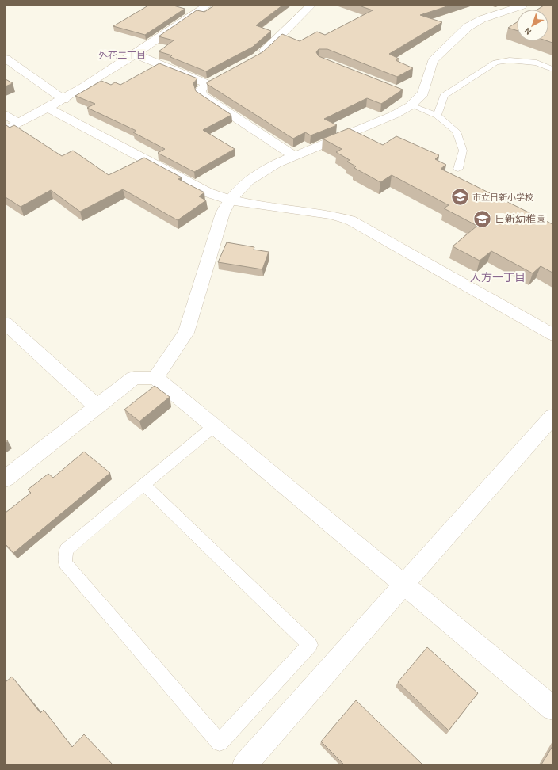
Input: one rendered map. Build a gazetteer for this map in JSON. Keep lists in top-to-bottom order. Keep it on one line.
{"districts":["外花二丁目","入方一丁目"],"places":{"school or university":["市立日新小学校","日新幼稚園"]},"north":"bottom left"}
